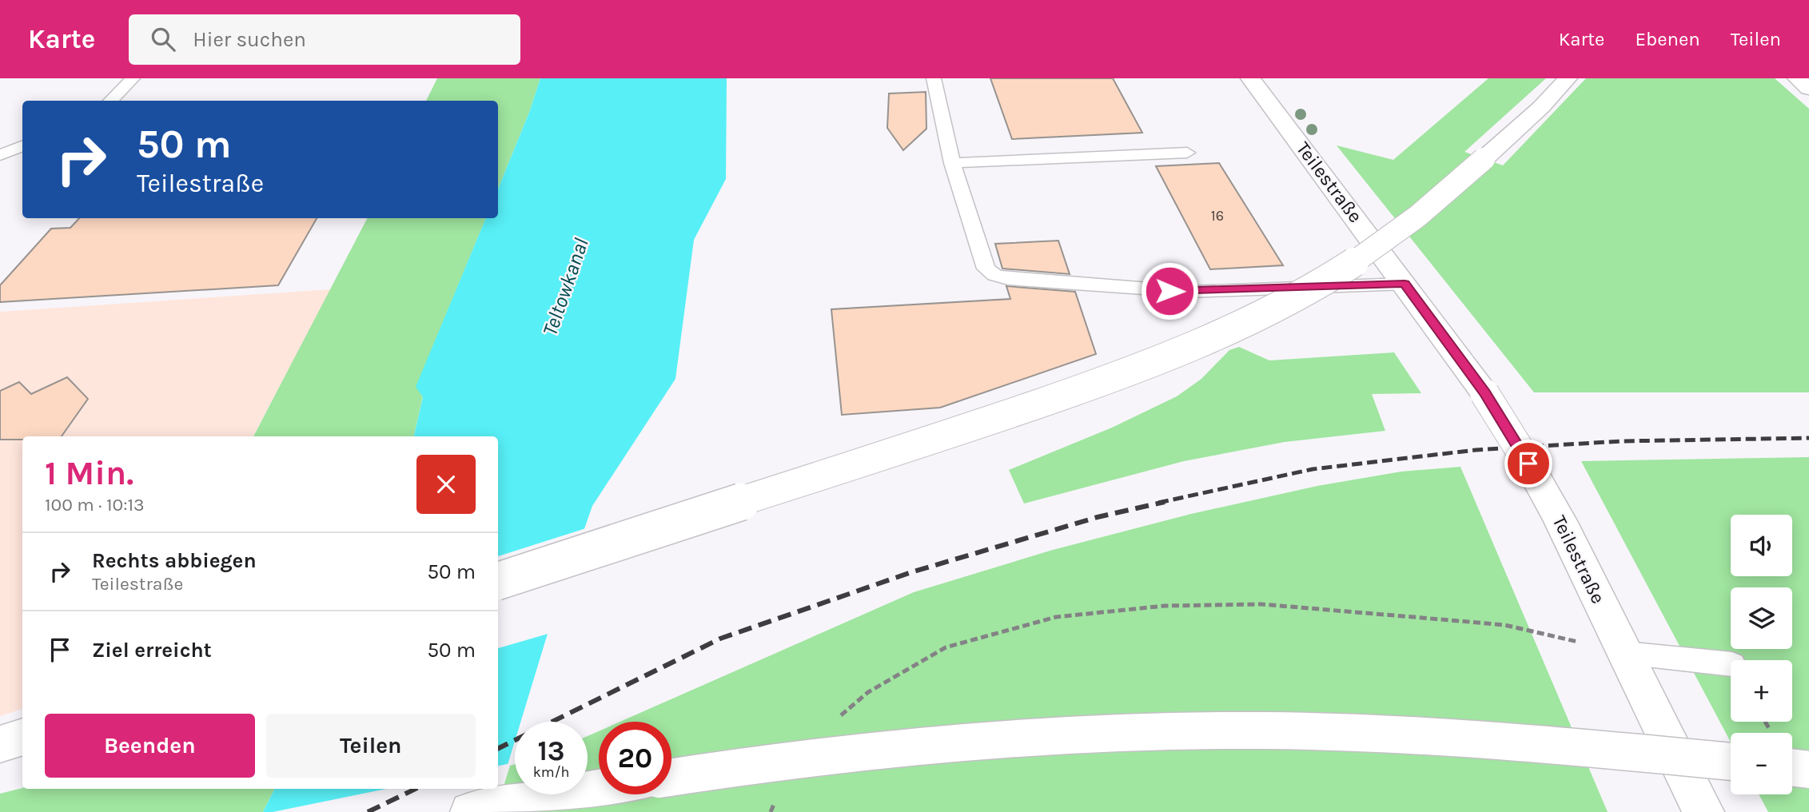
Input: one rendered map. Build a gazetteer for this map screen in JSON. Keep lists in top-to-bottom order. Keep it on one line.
{"streets":{"main road":["Teilestraße"]},"water":["Teltowkanal"],"house_numbers":["16"],"page":{"header":"Karte","search":"Hier suchen","nav":["Karte","Ebenen","Teilen"],"turn":["50 m","Teilestraße"],"heading":["1 Min.","100 m · 10:13"],"map_buttons":["+","−"],"list":[{"name":"Rechts abbiegen","note":"Teilestraße","value":"50 m"},{"name":"Ziel erreicht","value":"50 m"}],"buttons":["Beenden","Teilen"],"speed":"13 km/h","limit":"20"}}
